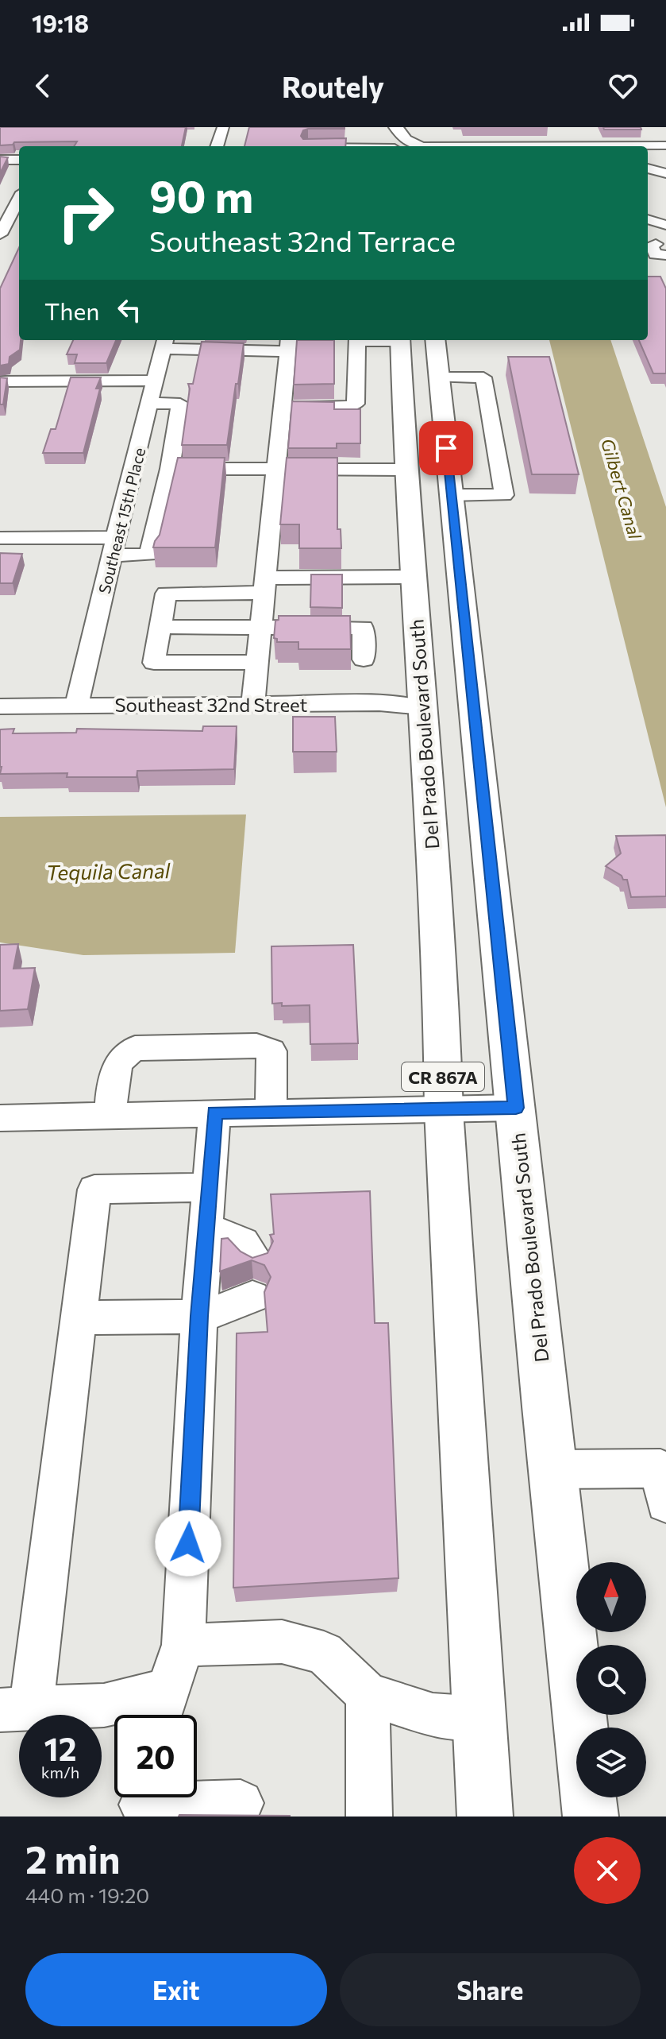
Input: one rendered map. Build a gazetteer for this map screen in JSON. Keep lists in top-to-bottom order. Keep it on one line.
{"streets":{"main road":["Del Prado Boulevard South","CR 867A"],"street":["Southeast 15th Place","Southeast 32nd Street"]},"crossings":[["Southeast 15th Place","Southeast 32nd Street"],["Southeast 32nd Street","Del Prado Boulevard South"]],"water":["Gilbert Canal","Tequila Canal"],"north":"top","page":{"status":"19:18","header":"Routely","turn":["90 m","Southeast 32nd Terrace"],"then":"Then","speed":"12 km/h","limit":"20","heading":["2 min","440 m · 19:20"],"buttons":["Exit","Share"]}}
